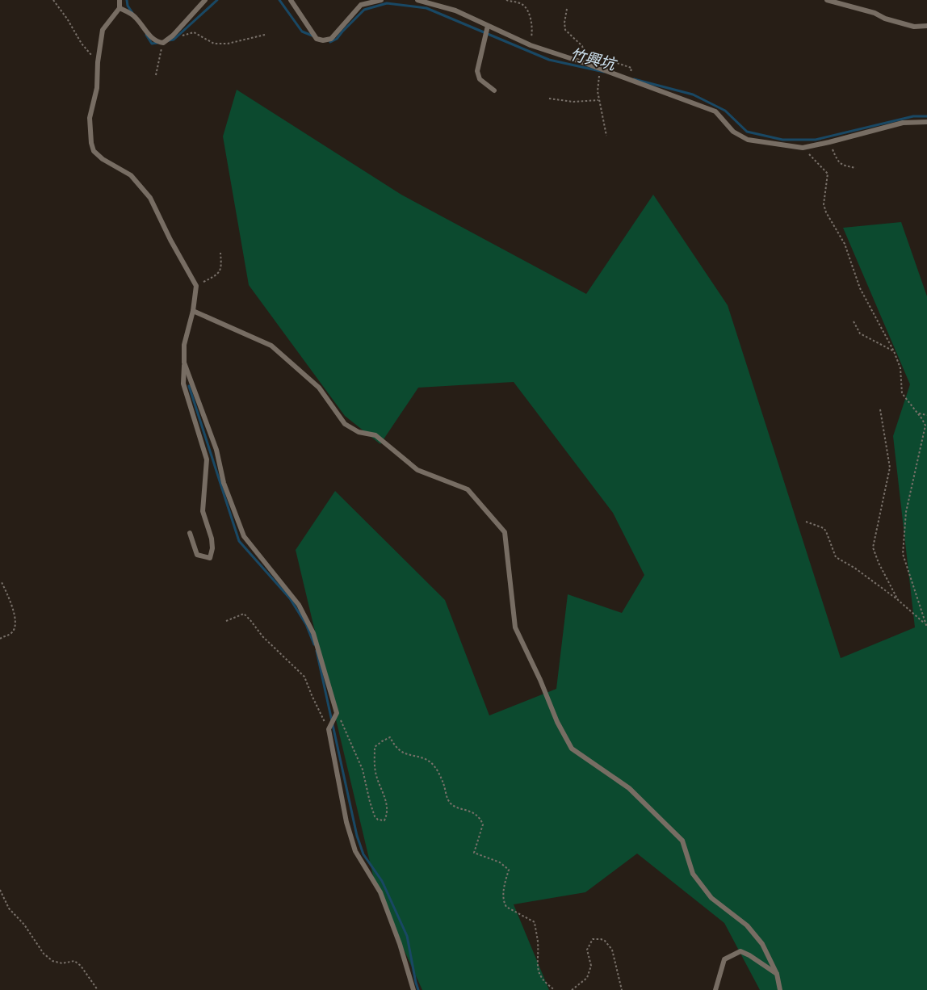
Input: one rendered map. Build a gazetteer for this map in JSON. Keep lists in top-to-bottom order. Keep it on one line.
{"water":["竹興坑"]}
